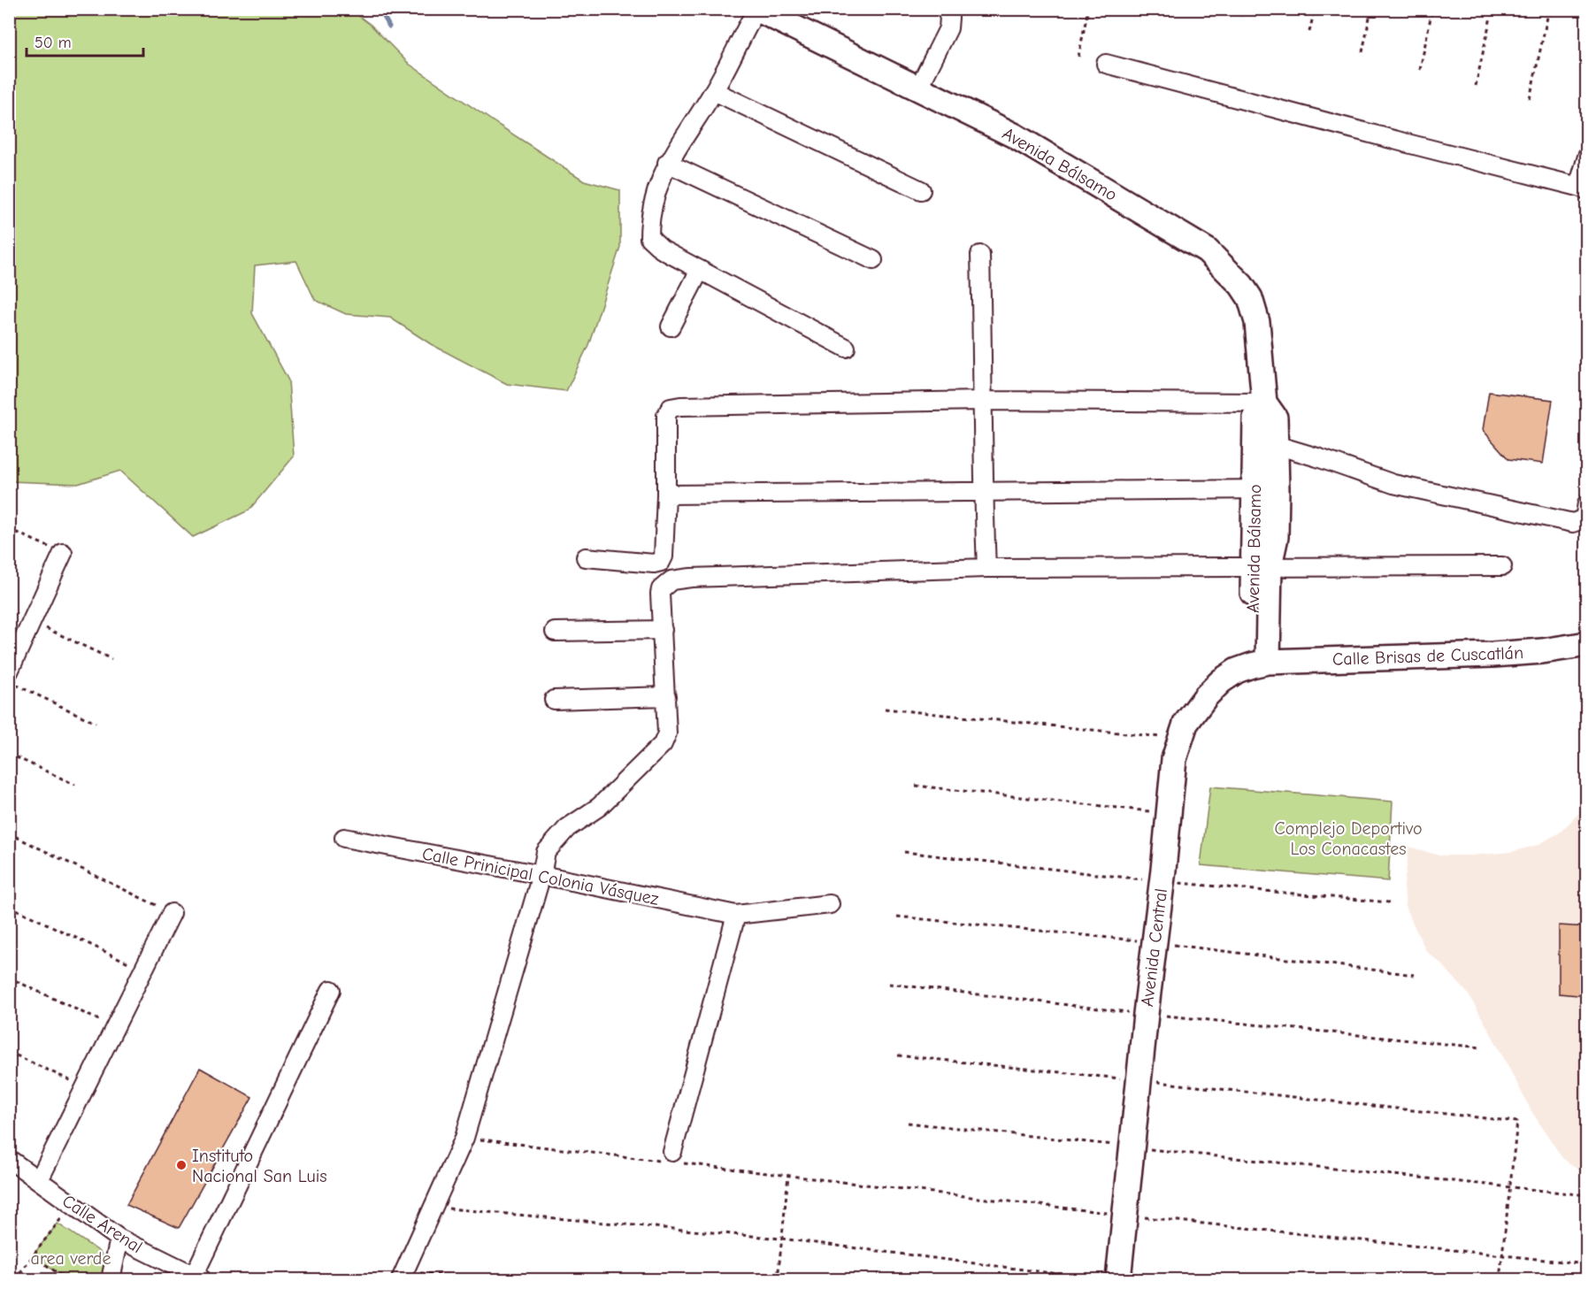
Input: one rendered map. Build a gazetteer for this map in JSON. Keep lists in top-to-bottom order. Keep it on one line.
{"streets":{"street":["Avenida Bálsamo","Calle Brisas de Cuscatlán","Calle Prinicipal Colonia Vásquez","Avenida Central","Calle Arenal"]},"crossings":[["Avenida Bálsamo","Calle Brisas de Cuscatlán"],["Avenida Bálsamo","Avenida Central"],["Calle Brisas de Cuscatlán","Avenida Central"]],"parks":["Complejo Deportivo Los Conacastes","area verde"],"places":["Instituto Nacional San Luis"],"scale_bar":"50 m"}
